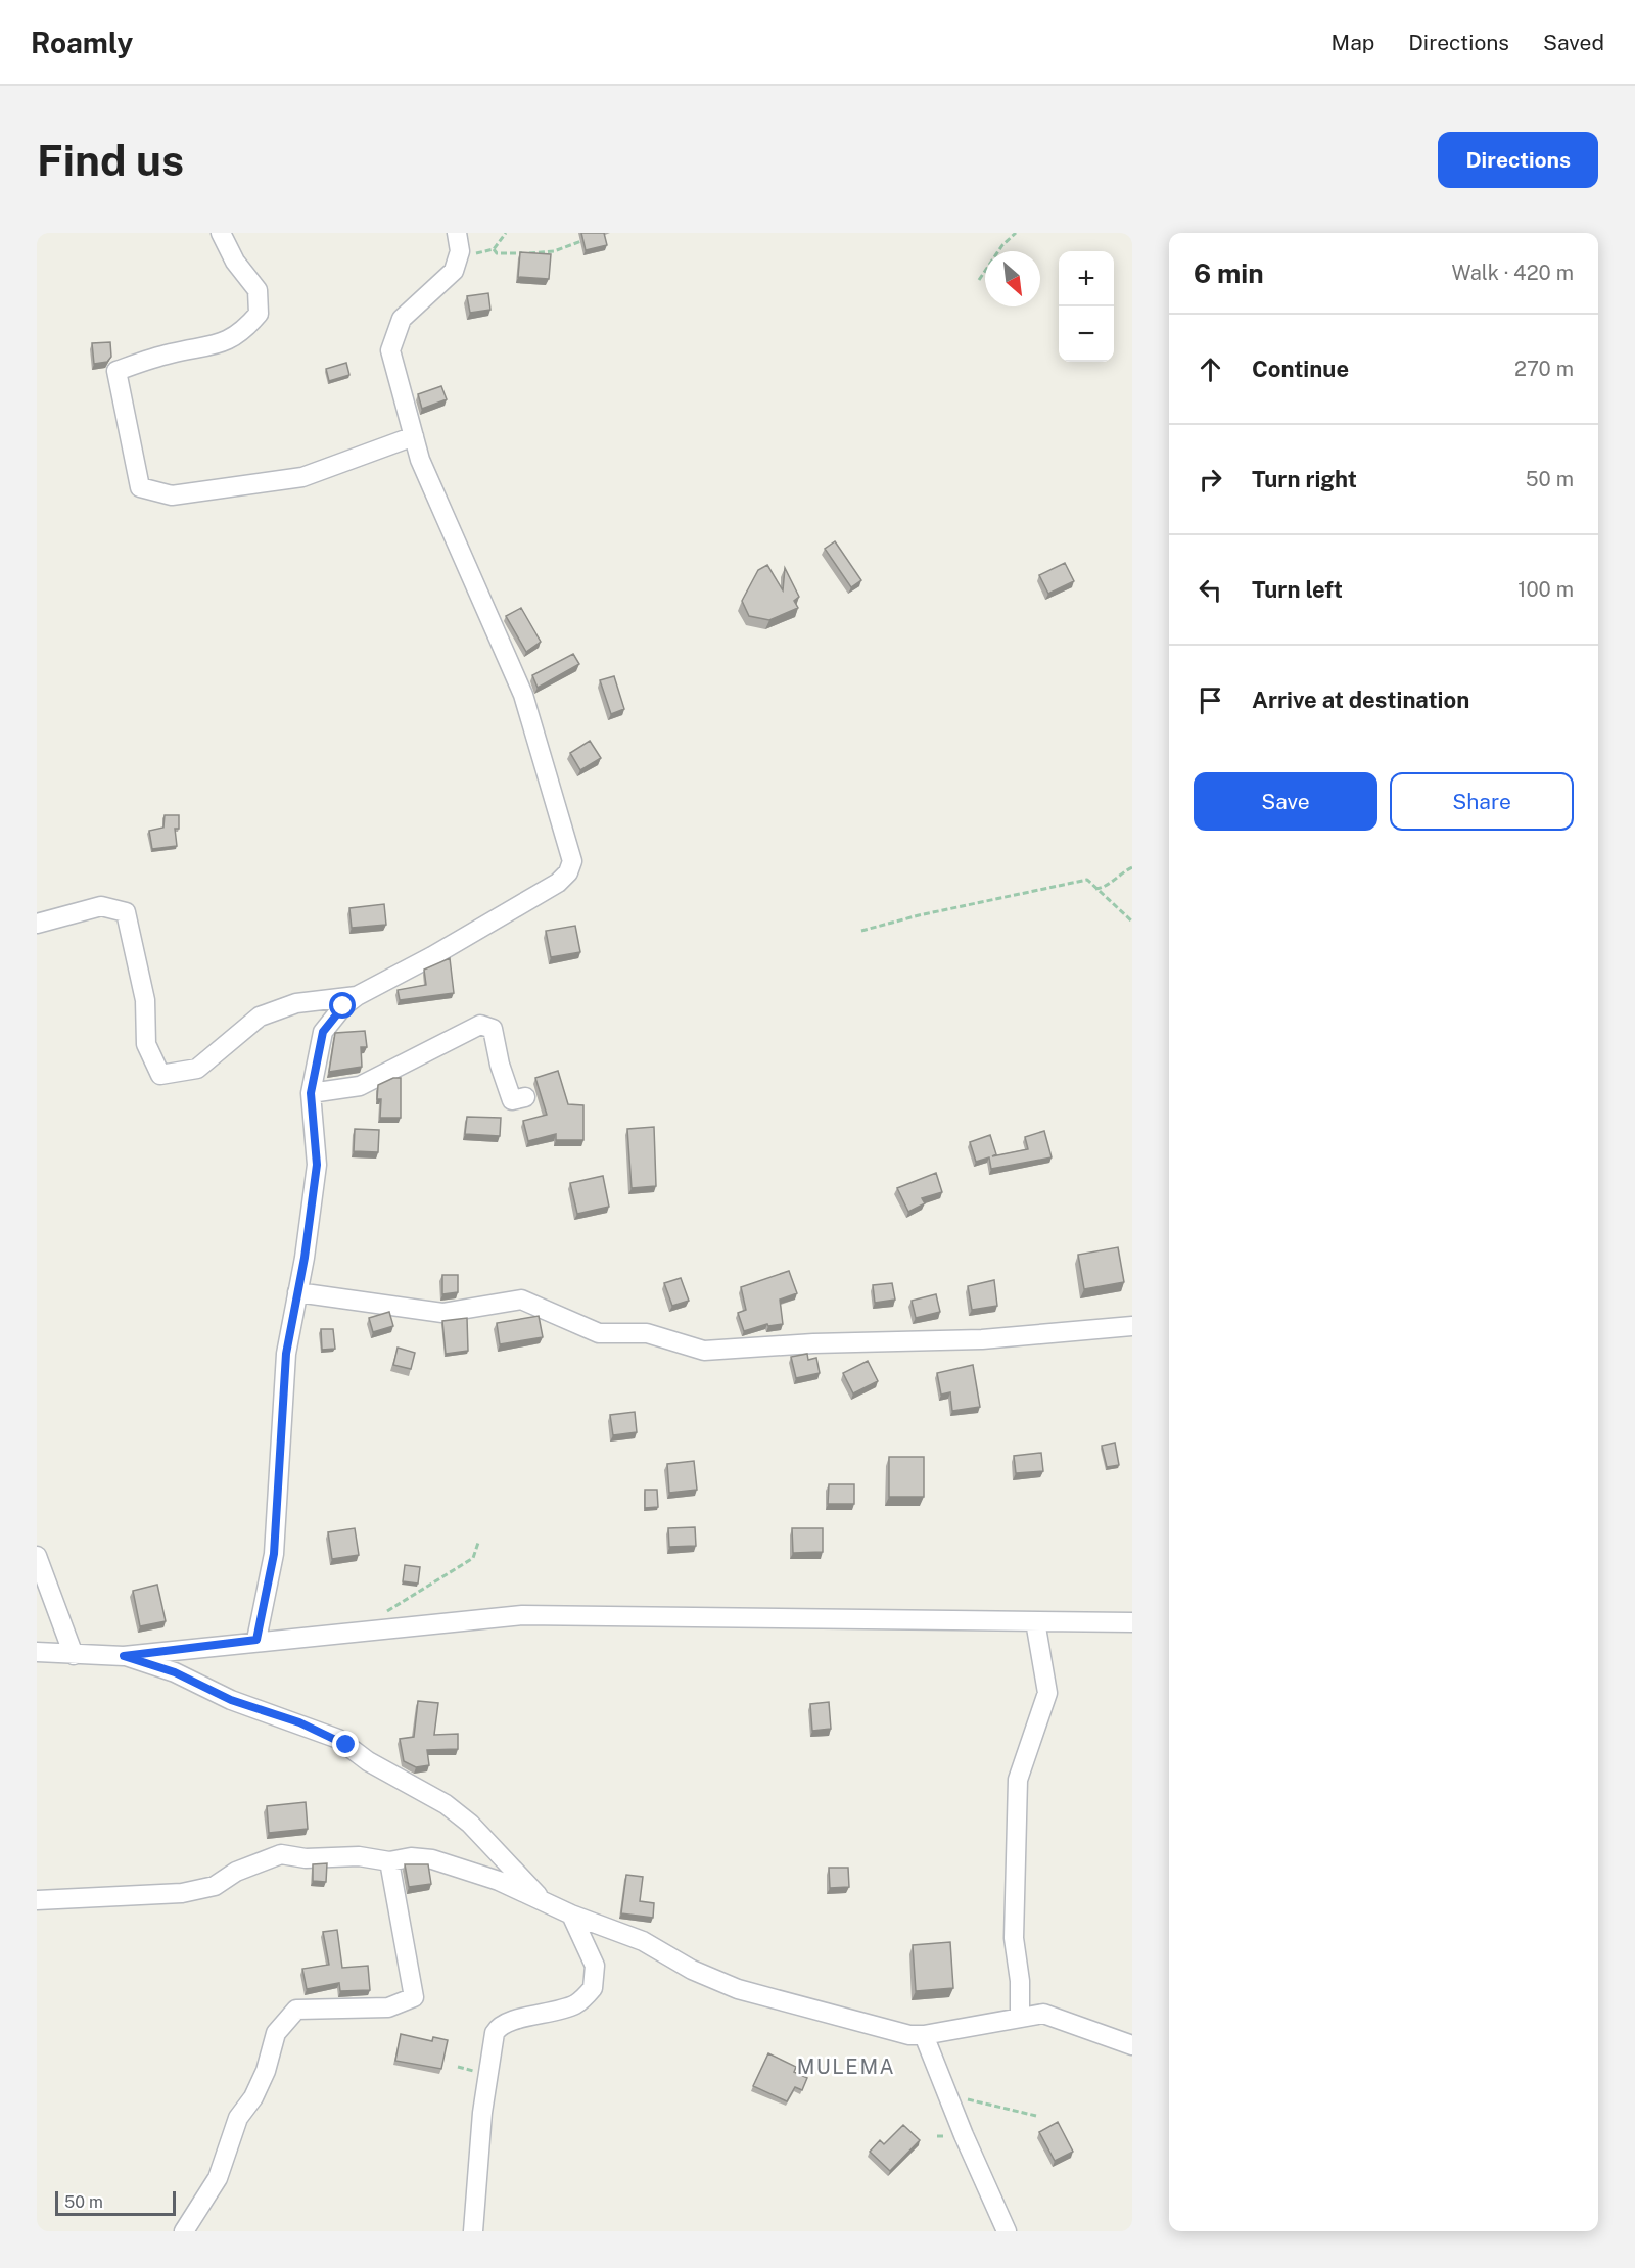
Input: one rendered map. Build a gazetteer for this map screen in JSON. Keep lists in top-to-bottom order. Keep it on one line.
{"districts":["MULEMA"],"scale_bar":"50 m","north":"bottom right","page":{"header":"Roamly","nav":["Map","Directions","Saved"],"buttons":["Directions",["Save","Share"]],"title":"Find us","heading":["6 min","Walk · 420 m"],"map_buttons":["+","−"],"list":[["Continue","270 m"],["Turn right","50 m"],["Turn left","100 m"],"Arrive at destination"],"scale":"50 m"}}
